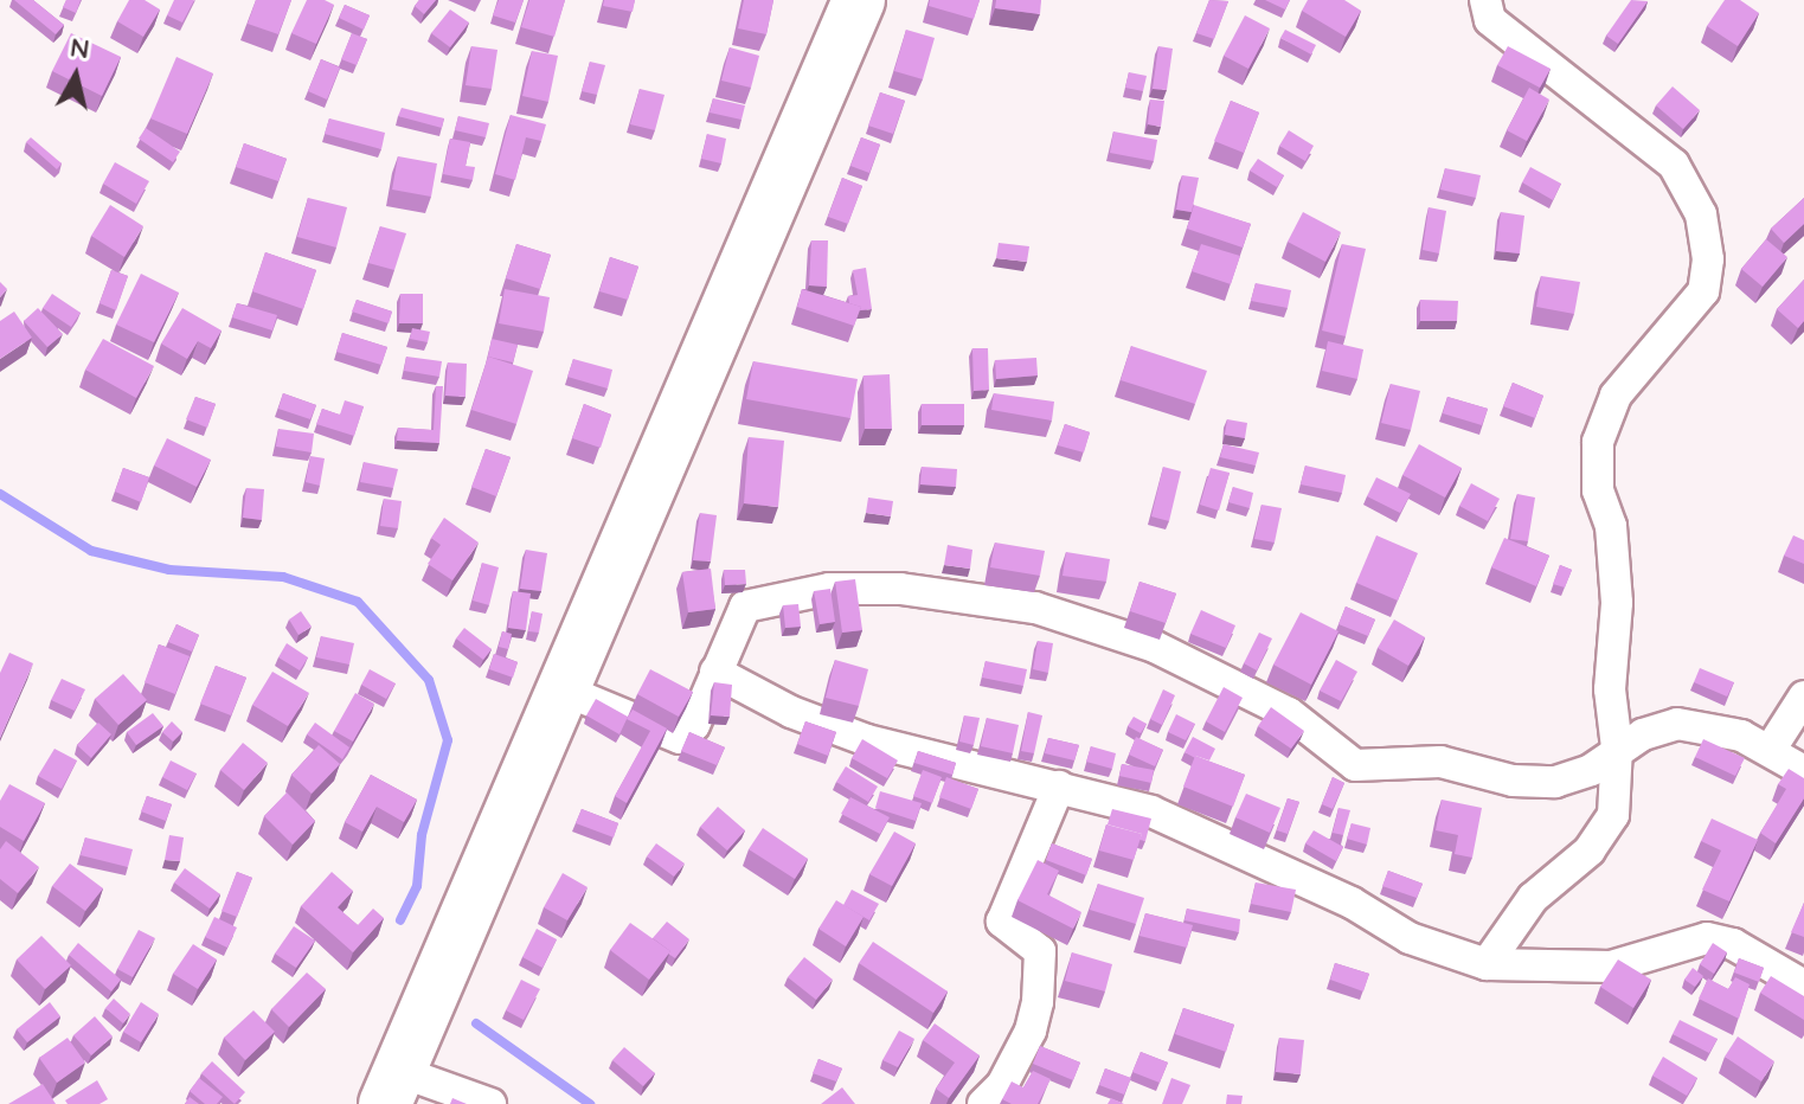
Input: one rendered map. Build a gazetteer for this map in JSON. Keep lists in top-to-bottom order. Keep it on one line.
{"north":"top"}
